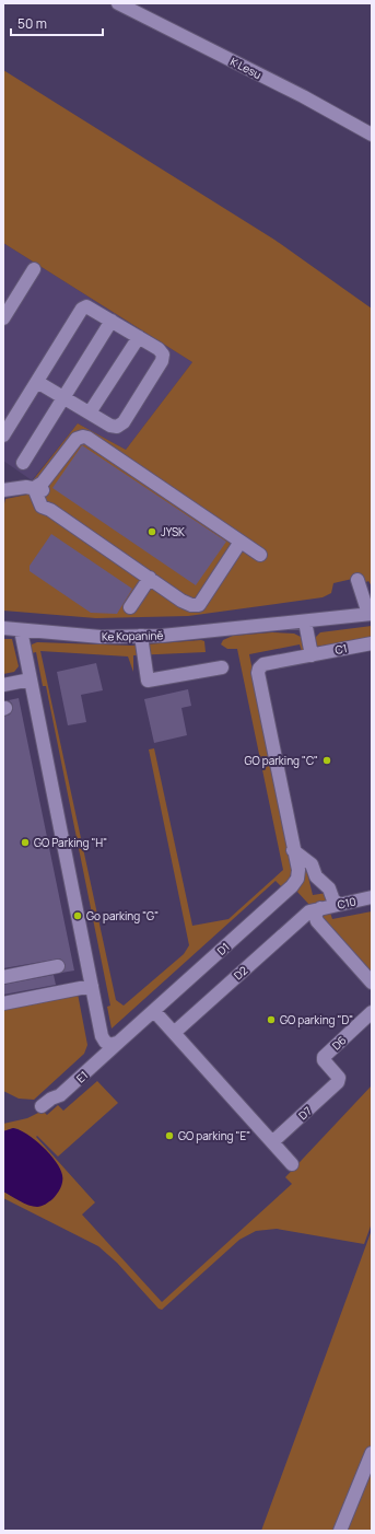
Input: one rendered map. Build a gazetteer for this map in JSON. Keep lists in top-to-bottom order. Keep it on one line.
{"streets":{"street":["K Lesu","Ke Kopanině","C1","C10","D1","D2","D6","E1","D7"]},"crossings":[["C1","D1"],["C10","D2"],["D1","E1"],["D6","D7"]],"places":["JYSK","GO parking \"C\"","GO Parking \"H\"","Go parking \"G\"","GO parking \"D\"","GO parking \"E\""],"scale_bar":"50 m"}
